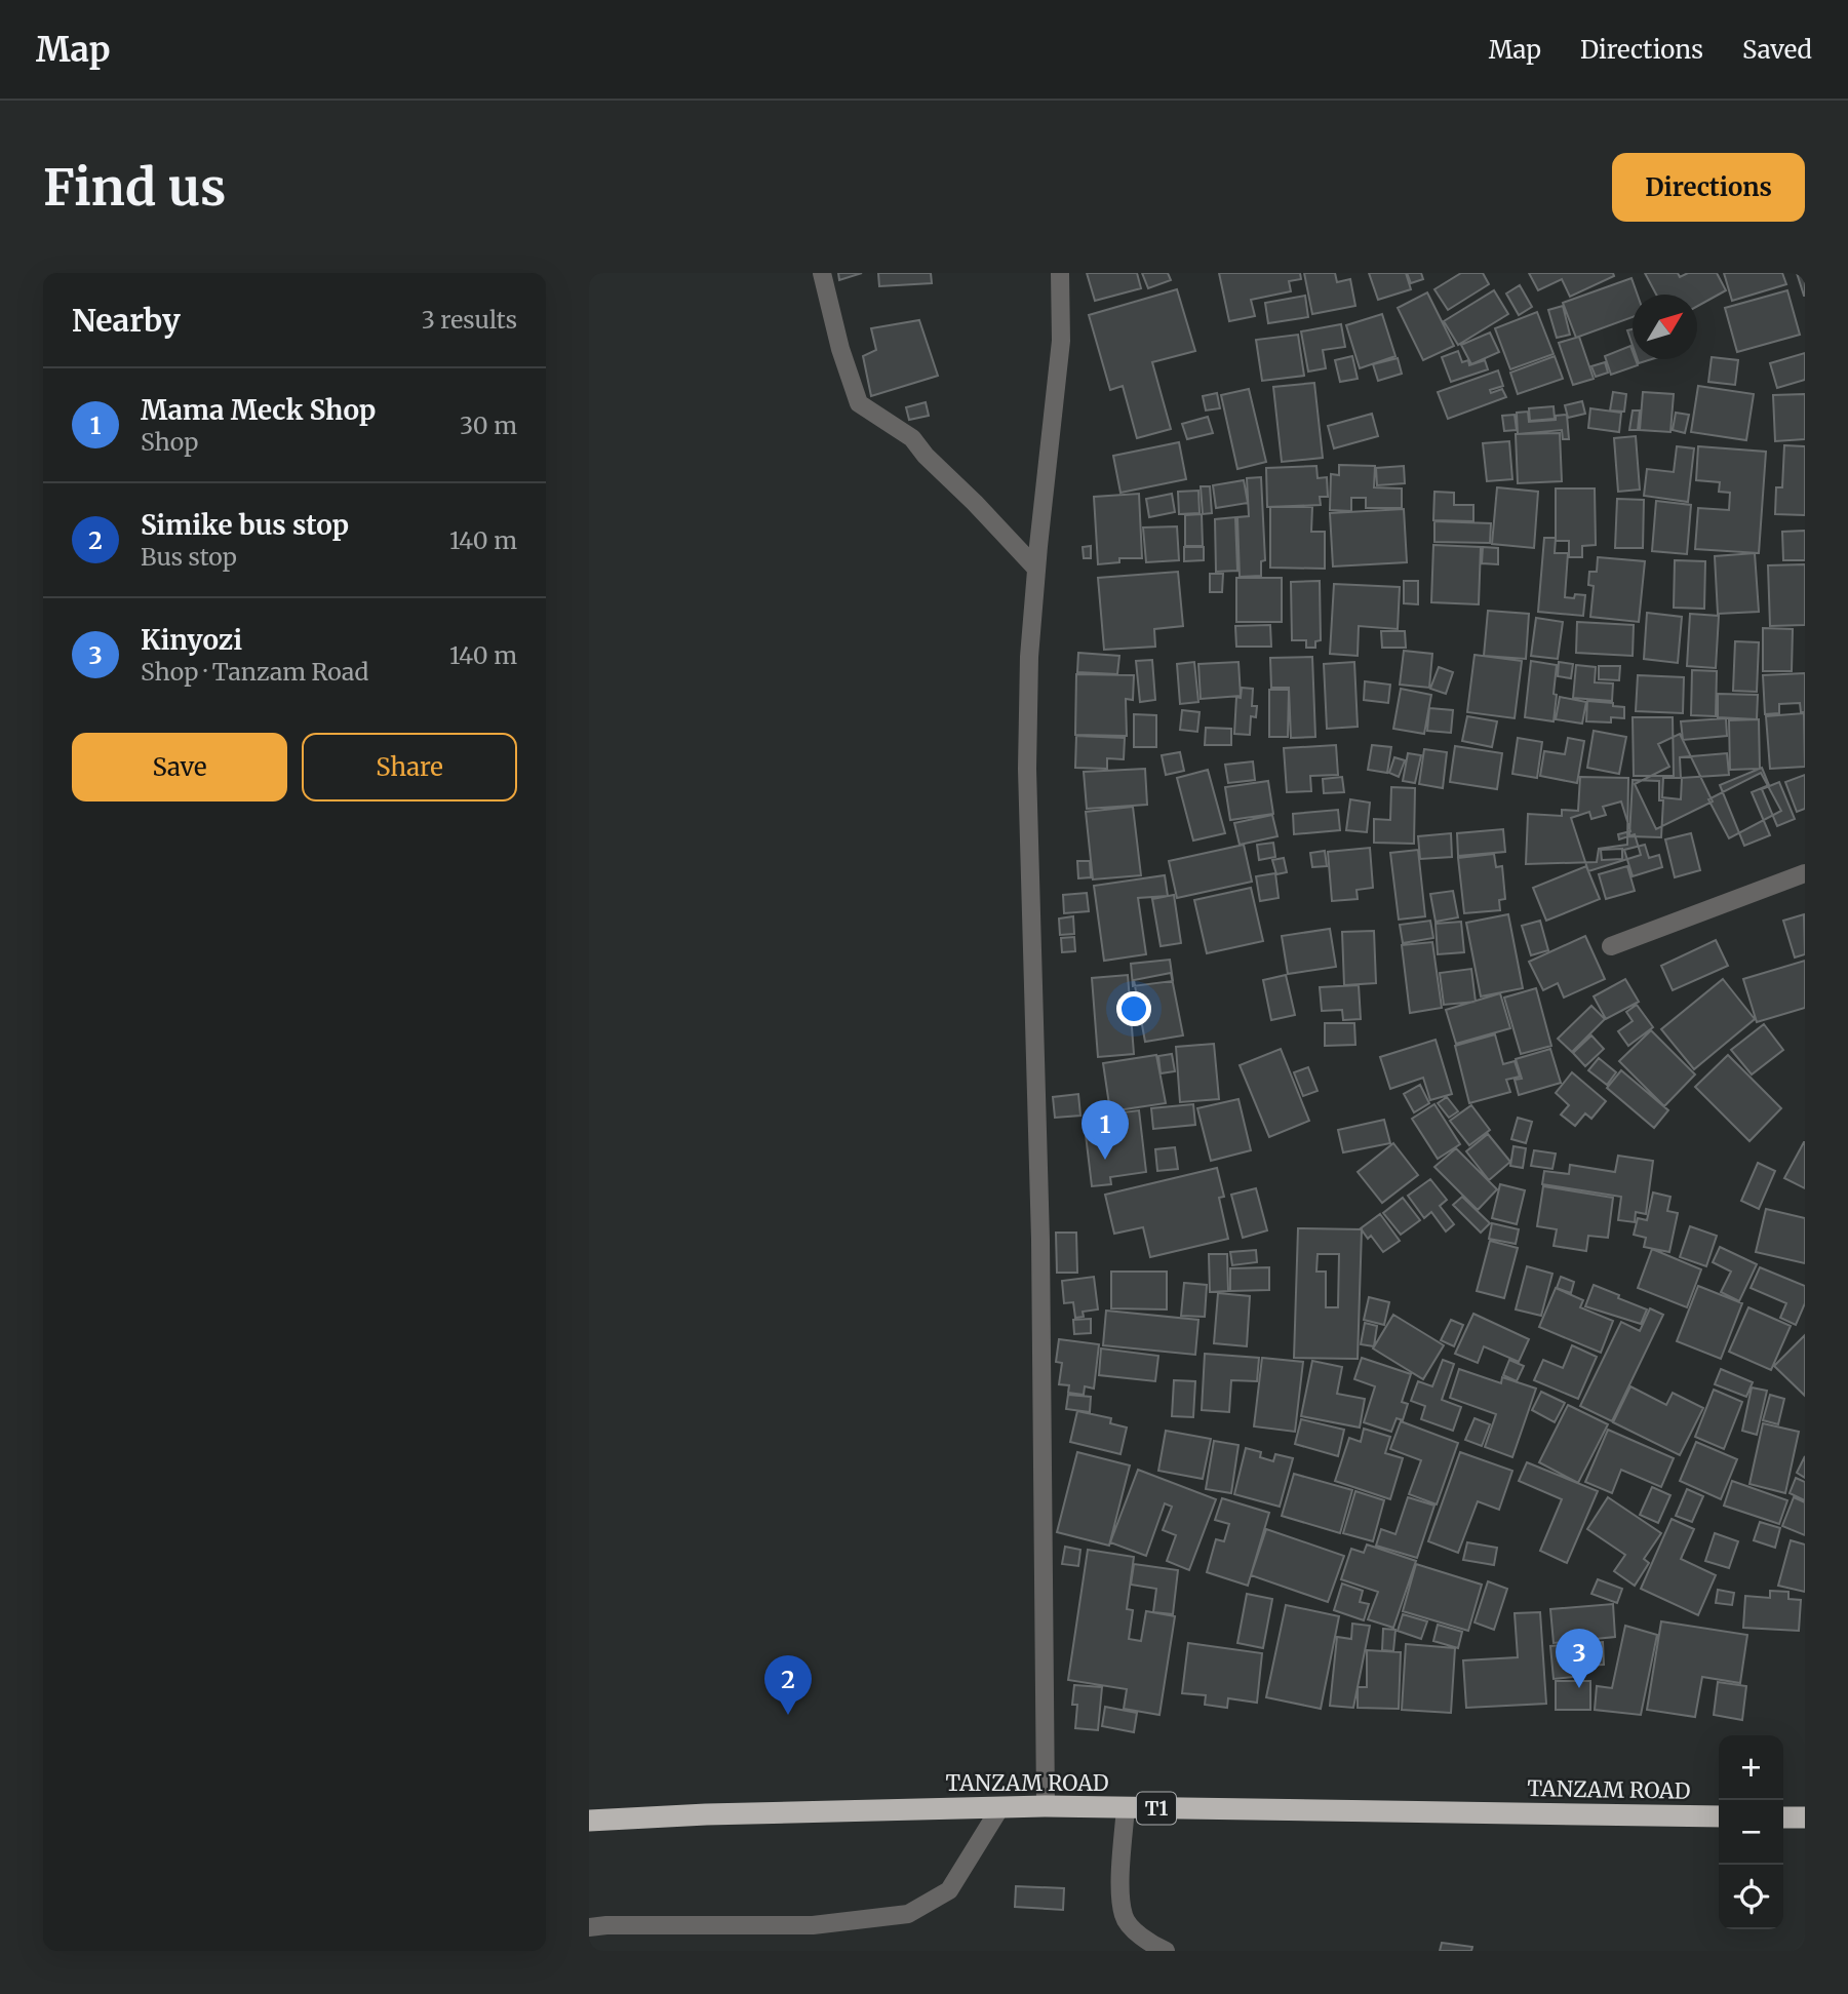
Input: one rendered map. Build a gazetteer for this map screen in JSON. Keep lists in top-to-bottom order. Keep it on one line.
{"streets":{"highway":["TANZAM ROAD","T1"]},"north":"top right","page":{"header":"Map","nav":["Map","Directions","Saved"],"buttons":["Directions",["Save","Share"]],"title":"Find us","heading":["Nearby","3 results"],"list":[{"mark":"1","name":"Mama Meck Shop","note":"Shop","value":"30 m"},{"mark":"2","name":"Simike bus stop","note":"Bus stop","value":"140 m"},{"mark":"3","name":"Kinyozi","note":"Shop · Tanzam Road","value":"140 m"}],"pins":["1","3","2"],"map_buttons":["+","−"]}}
